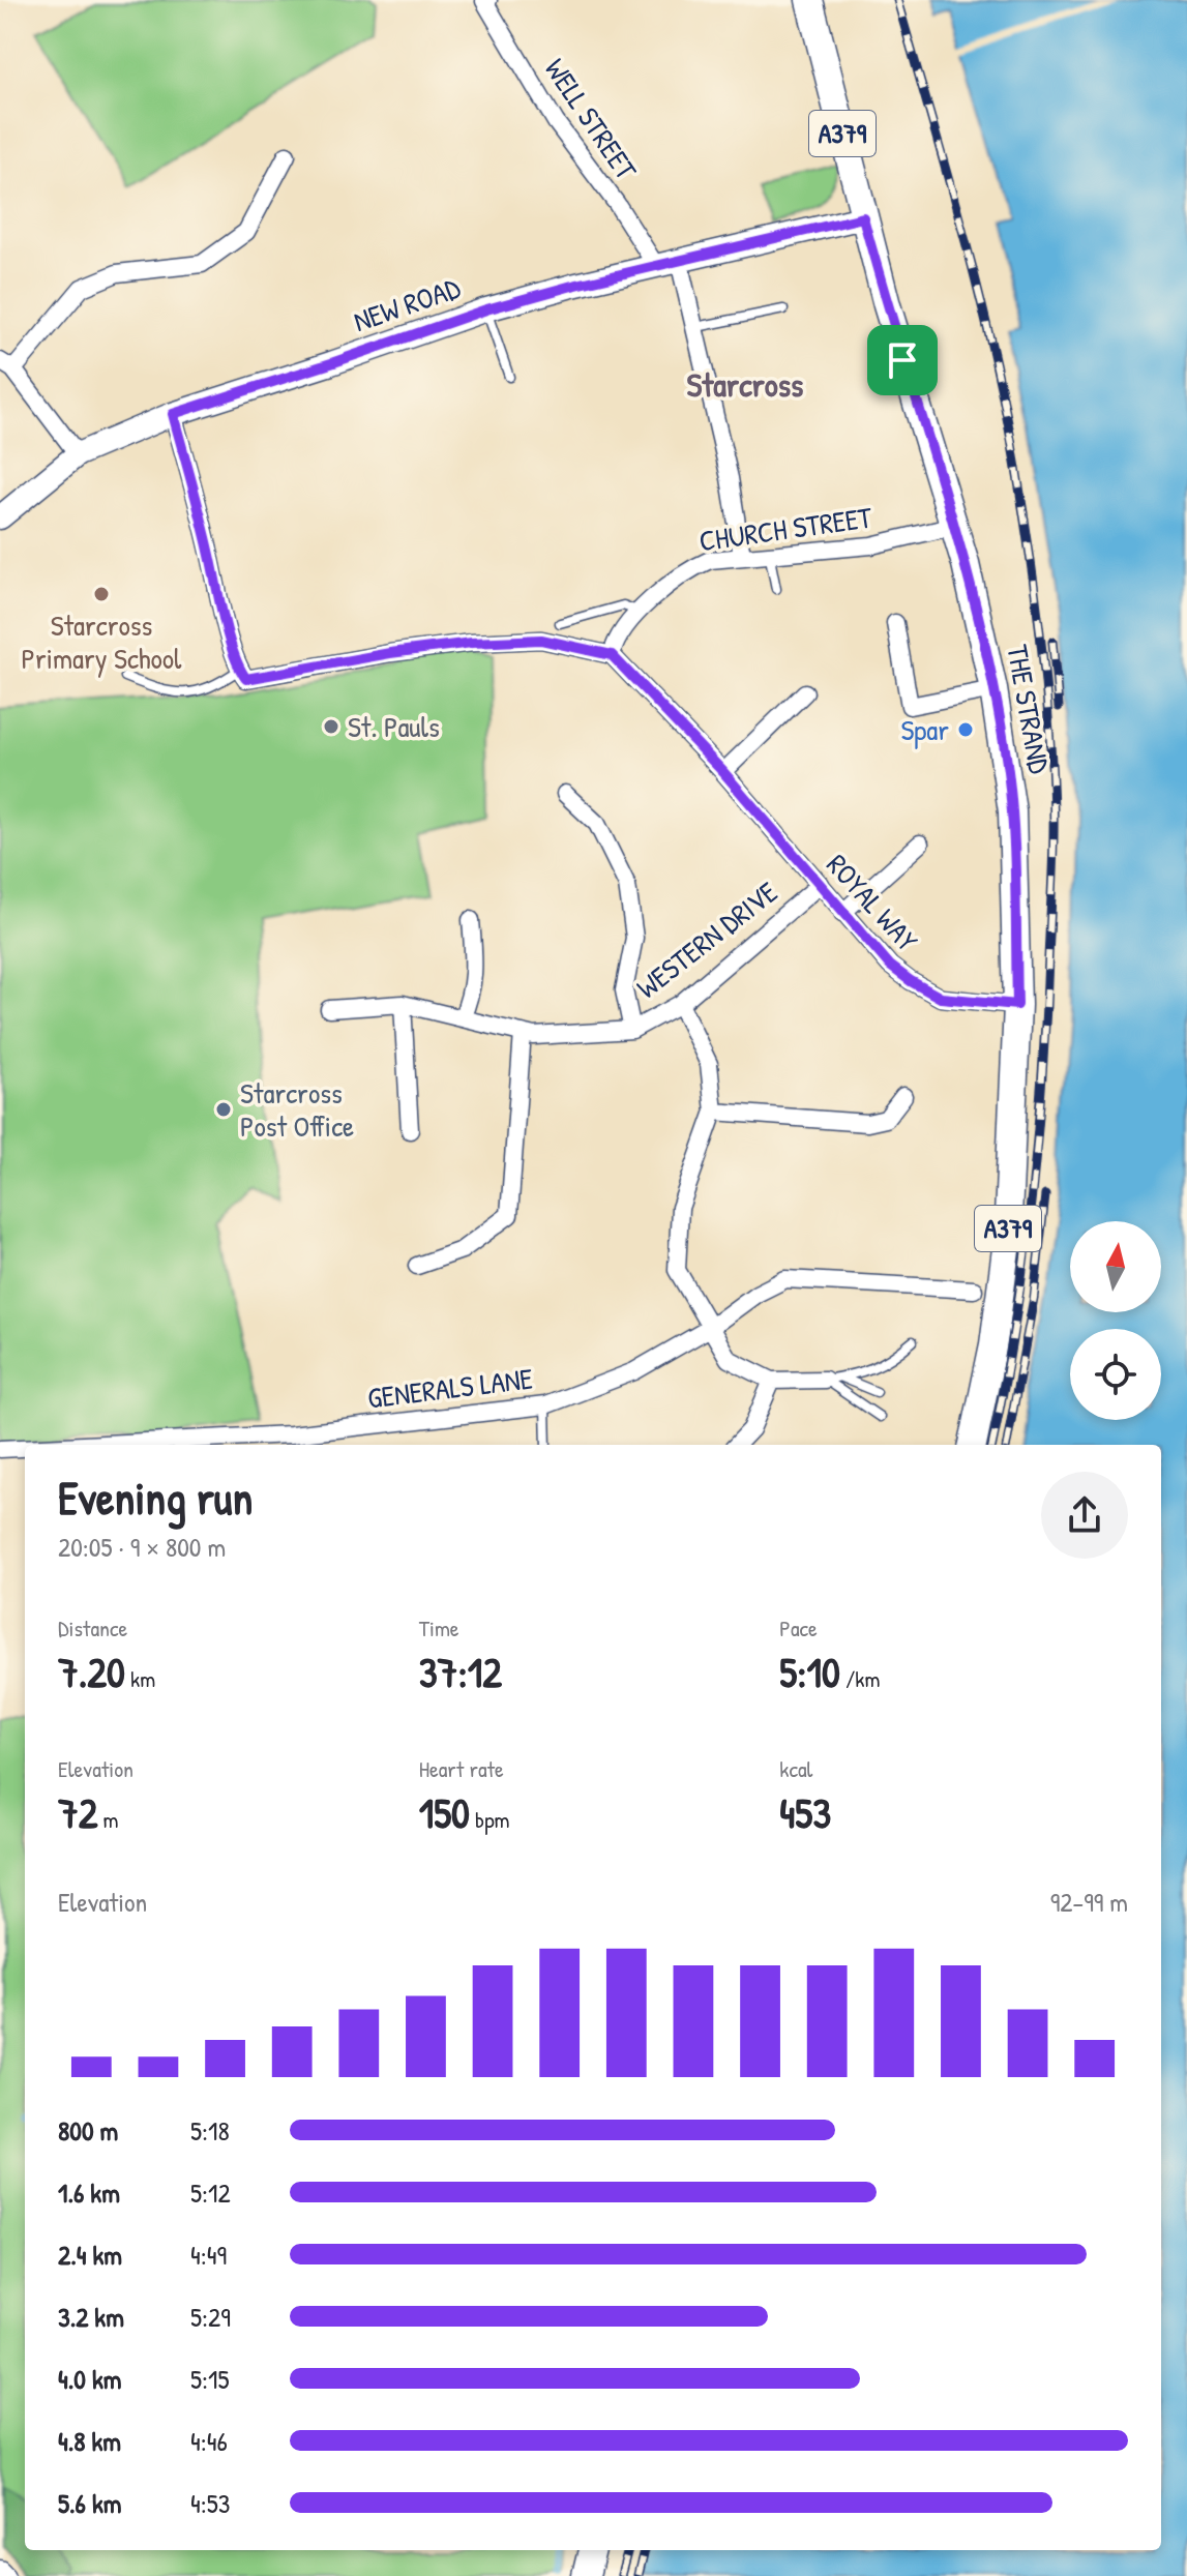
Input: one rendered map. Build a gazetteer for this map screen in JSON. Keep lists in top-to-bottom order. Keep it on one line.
{"streets":{"main road":["A379","THE STRAND"],"street":["WELL STREET","NEW ROAD","CHURCH STREET","ROYAL WAY","WESTERN DRIVE","GENERALS LANE"]},"crossings":[["WELL STREET","NEW ROAD"],["WELL STREET","CHURCH STREET"],["NEW ROAD","THE STRAND"],["CHURCH STREET","THE STRAND"],["CHURCH STREET","ROYAL WAY"],["THE STRAND","ROYAL WAY"],["ROYAL WAY","WESTERN DRIVE"]],"districts":["Starcross"],"places":["Starcross Primary School","St. Pauls","Spar","Starcross Post Office"],"north":"top","page":{"heading":["Evening run","20:05 · 9 × 800 m"],"stats":[["Distance","7.20 km"],["Time","37:12"],["Pace","5:10 /km"],["Elevation","72 m"],["Heart rate","150 bpm"],["kcal","453"]],"chart":["Elevation","92–99 m"],"list":[{"name":"800 m","note":"5:18"},{"name":"1.6 km","note":"5:12"},{"name":"2.4 km","note":"4:49"},{"name":"3.2 km","note":"5:29"},{"name":"4.0 km","note":"5:15"},{"name":"4.8 km","note":"4:46"},{"name":"5.6 km","note":"4:53"}]}}
